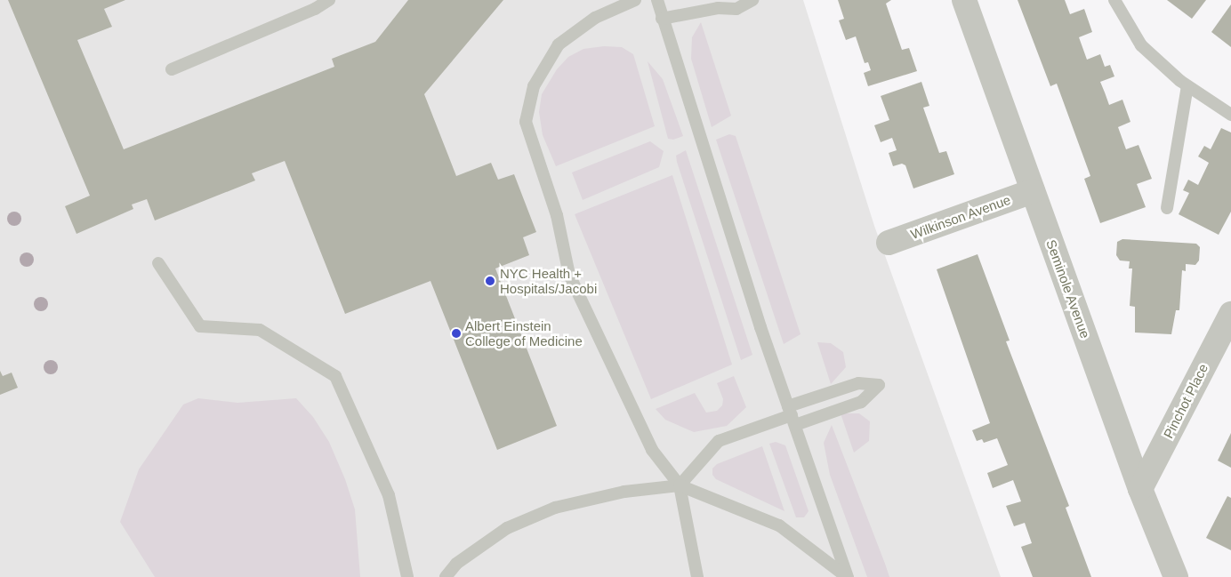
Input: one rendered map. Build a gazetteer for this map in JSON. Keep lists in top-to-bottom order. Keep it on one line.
{"streets":{"street":["Wilkinson Avenue","Seminole Avenue","Pinchot Place"]},"crossings":[["Wilkinson Avenue","Seminole Avenue"],["Seminole Avenue","Pinchot Place"]],"places":["NYC Health + Hospitals/Jacobi","Albert Einstein College of Medicine"]}
